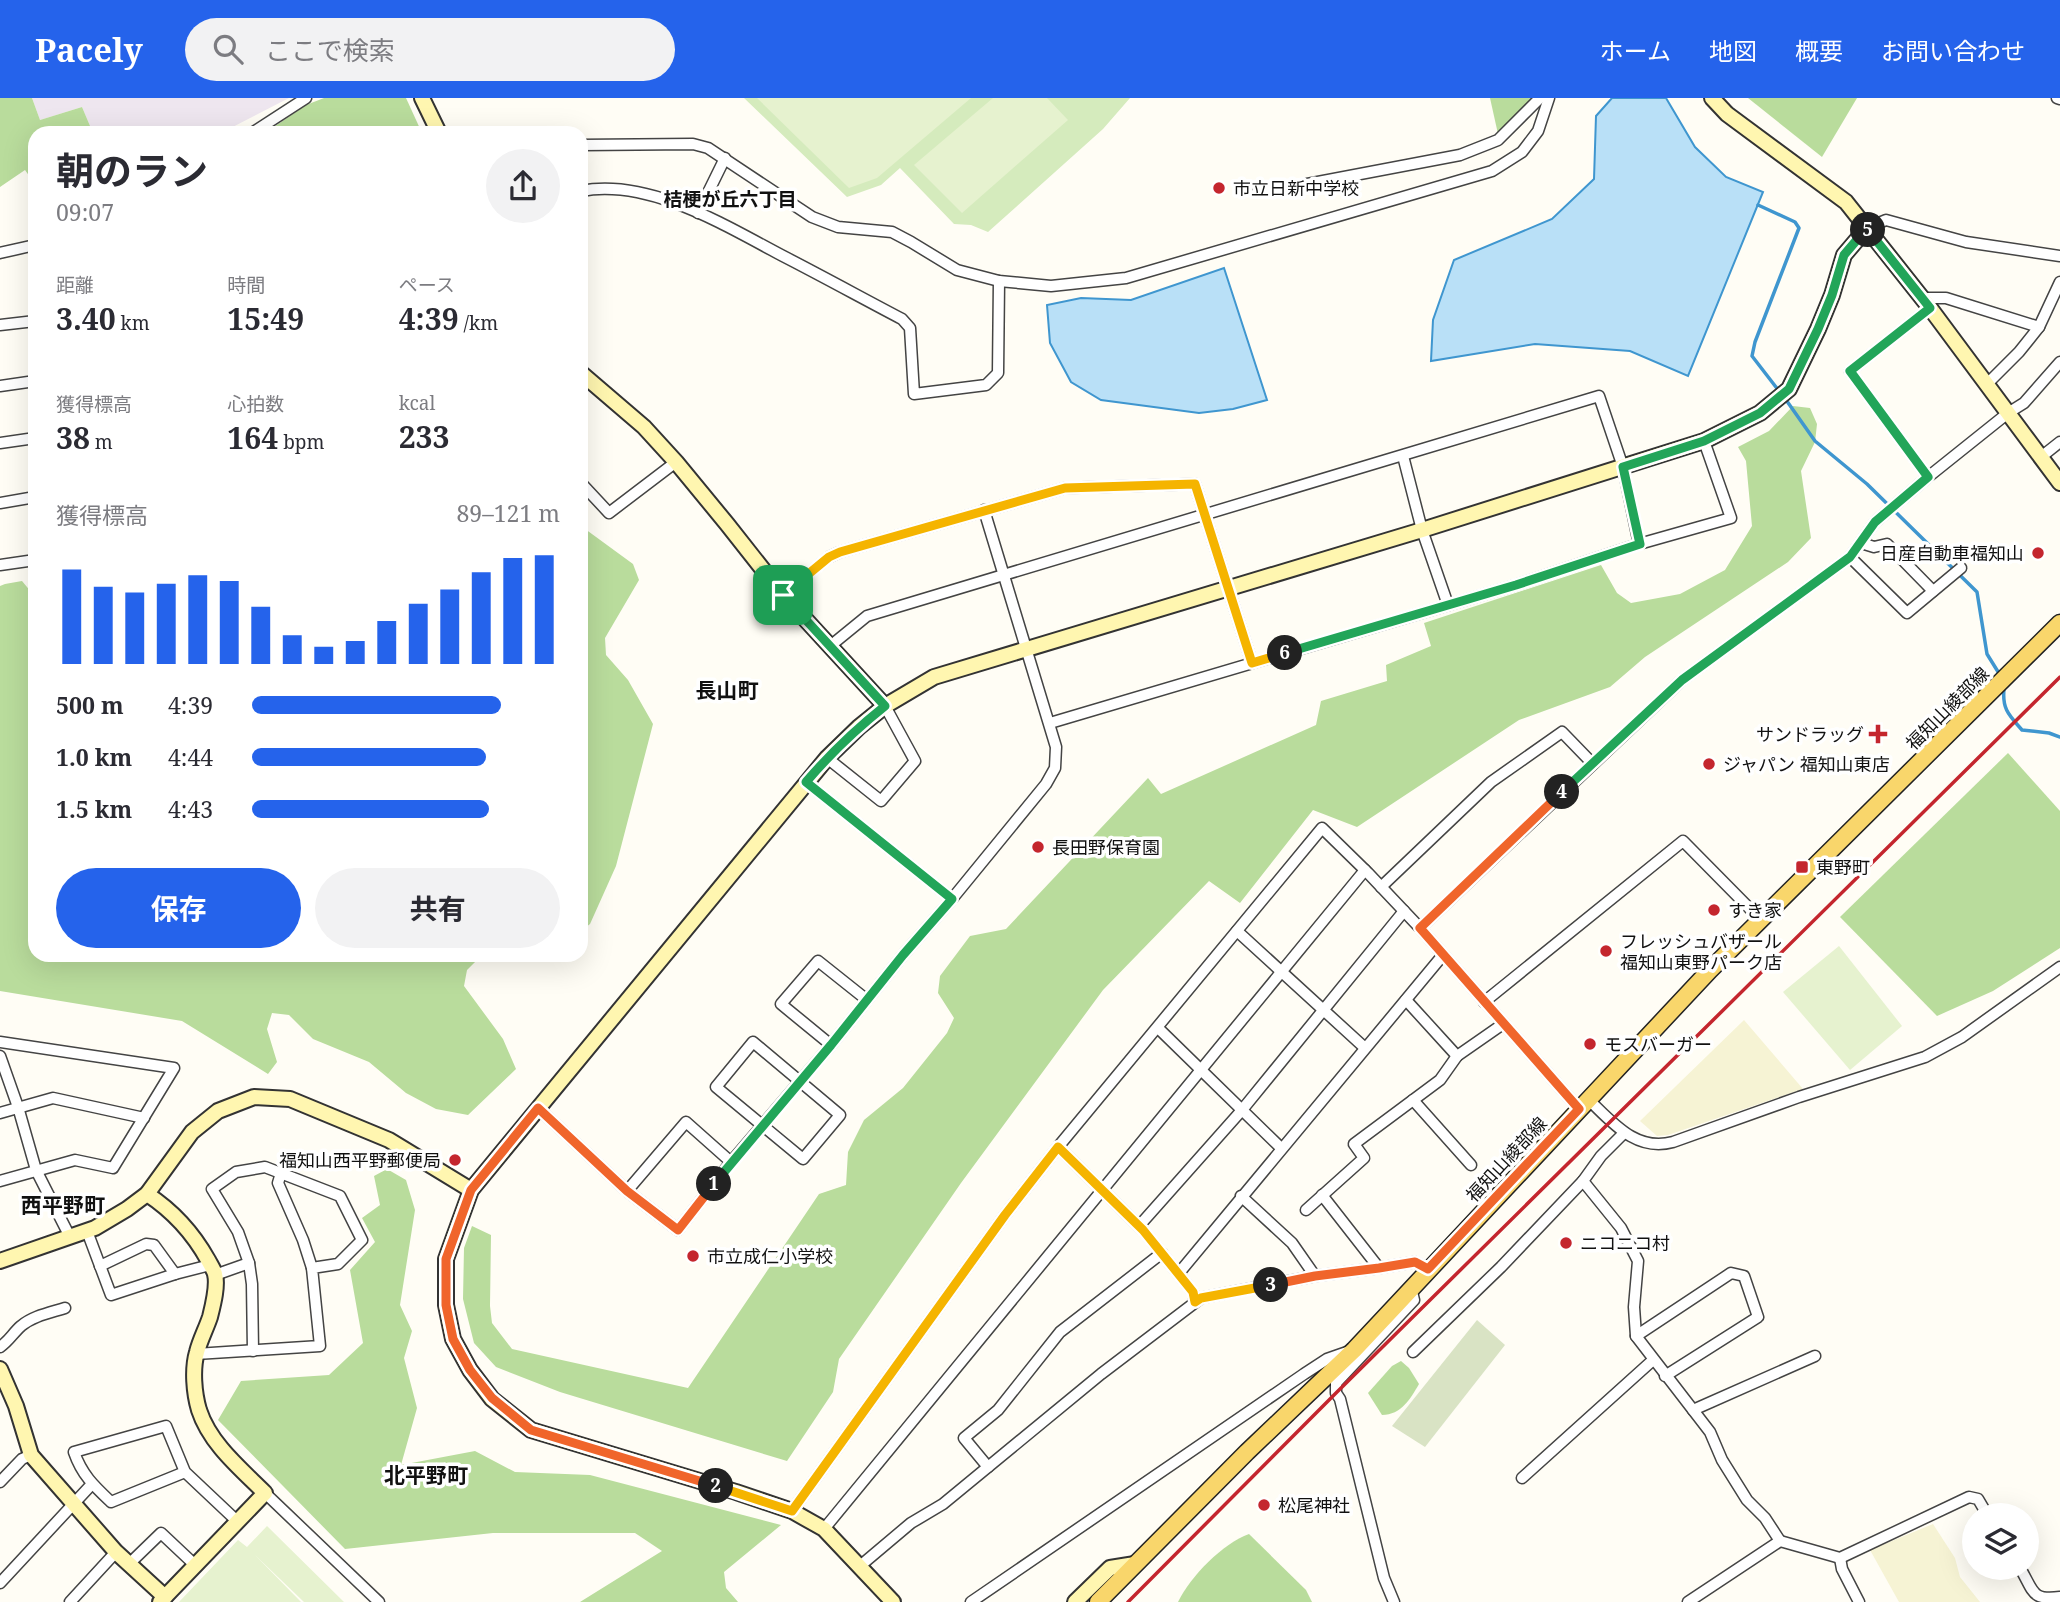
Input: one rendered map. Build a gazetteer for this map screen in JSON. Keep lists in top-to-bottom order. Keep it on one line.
{"streets":{"main road":["福知山綾部線"]},"districts":["桔梗が丘六丁目","長山町","西平野町","北平野町"],"places":{"other":["市立日新中学校","日産自動車福知山","ジャパン 福知山東店","長田野保育園","すき家","フレッシュバザール 福知山東野パーク店","モスバーガー","福知山西平野郵便局","ニコニコ村","市立成仁小学校","松尾神社"],"health":["サンドラッグ"],"transit":["東野町"]},"page":{"header":"Pacely","search":"ここで検索","nav":["ホーム","地図","概要","お問い合わせ"],"heading":["朝のラン","09:07"],"pins":["5","6","4","1","3","2"],"stats":[["距離","3.40 km"],["時間","15:49"],["ペース","4:39 /km"],["獲得標高","38 m"],["心拍数","164 bpm"],["kcal","233"]],"chart":["獲得標高","89–121 m"],"list":[{"name":"500 m","note":"4:39"},{"name":"1.0 km","note":"4:44"},{"name":"1.5 km","note":"4:43"}],"buttons":["保存","共有"]}}
